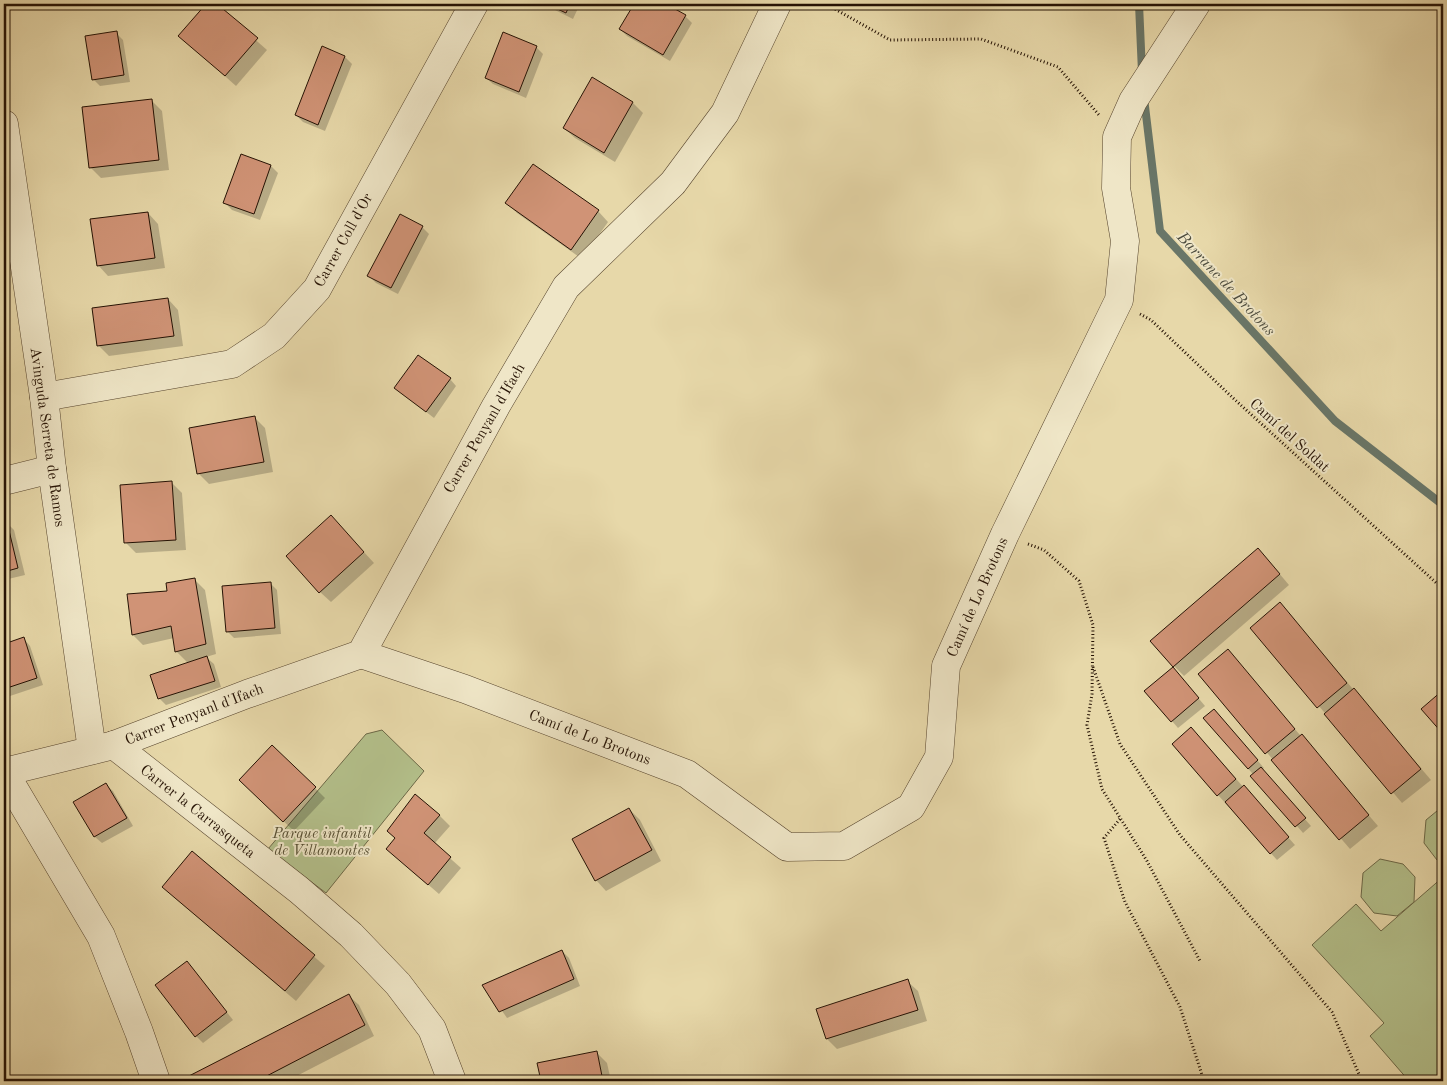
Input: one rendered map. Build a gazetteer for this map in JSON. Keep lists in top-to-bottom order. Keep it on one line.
{"streets":{"street":["Carrer Coll d'Or","Carrer Penyanl d'Ifach","Avinguda Serreta de Ramos","Camí de Lo Brotons","Carrer la Carrasqueta"],"path":["Camí del Soldat"]},"crossings":[["Carrer Coll d'Or","Avinguda Serreta de Ramos"],["Carrer Penyanl d'Ifach","Avinguda Serreta de Ramos"],["Carrer Penyanl d'Ifach","Camí de Lo Brotons"],["Carrer Penyanl d'Ifach","Carrer la Carrasqueta"],["Camí del Soldat","Camí de Lo Brotons"],["Avinguda Serreta de Ramos","Carrer la Carrasqueta"]],"water":["Barranc de Brotons"],"parks":["Parque infantil de Villamontes"]}
